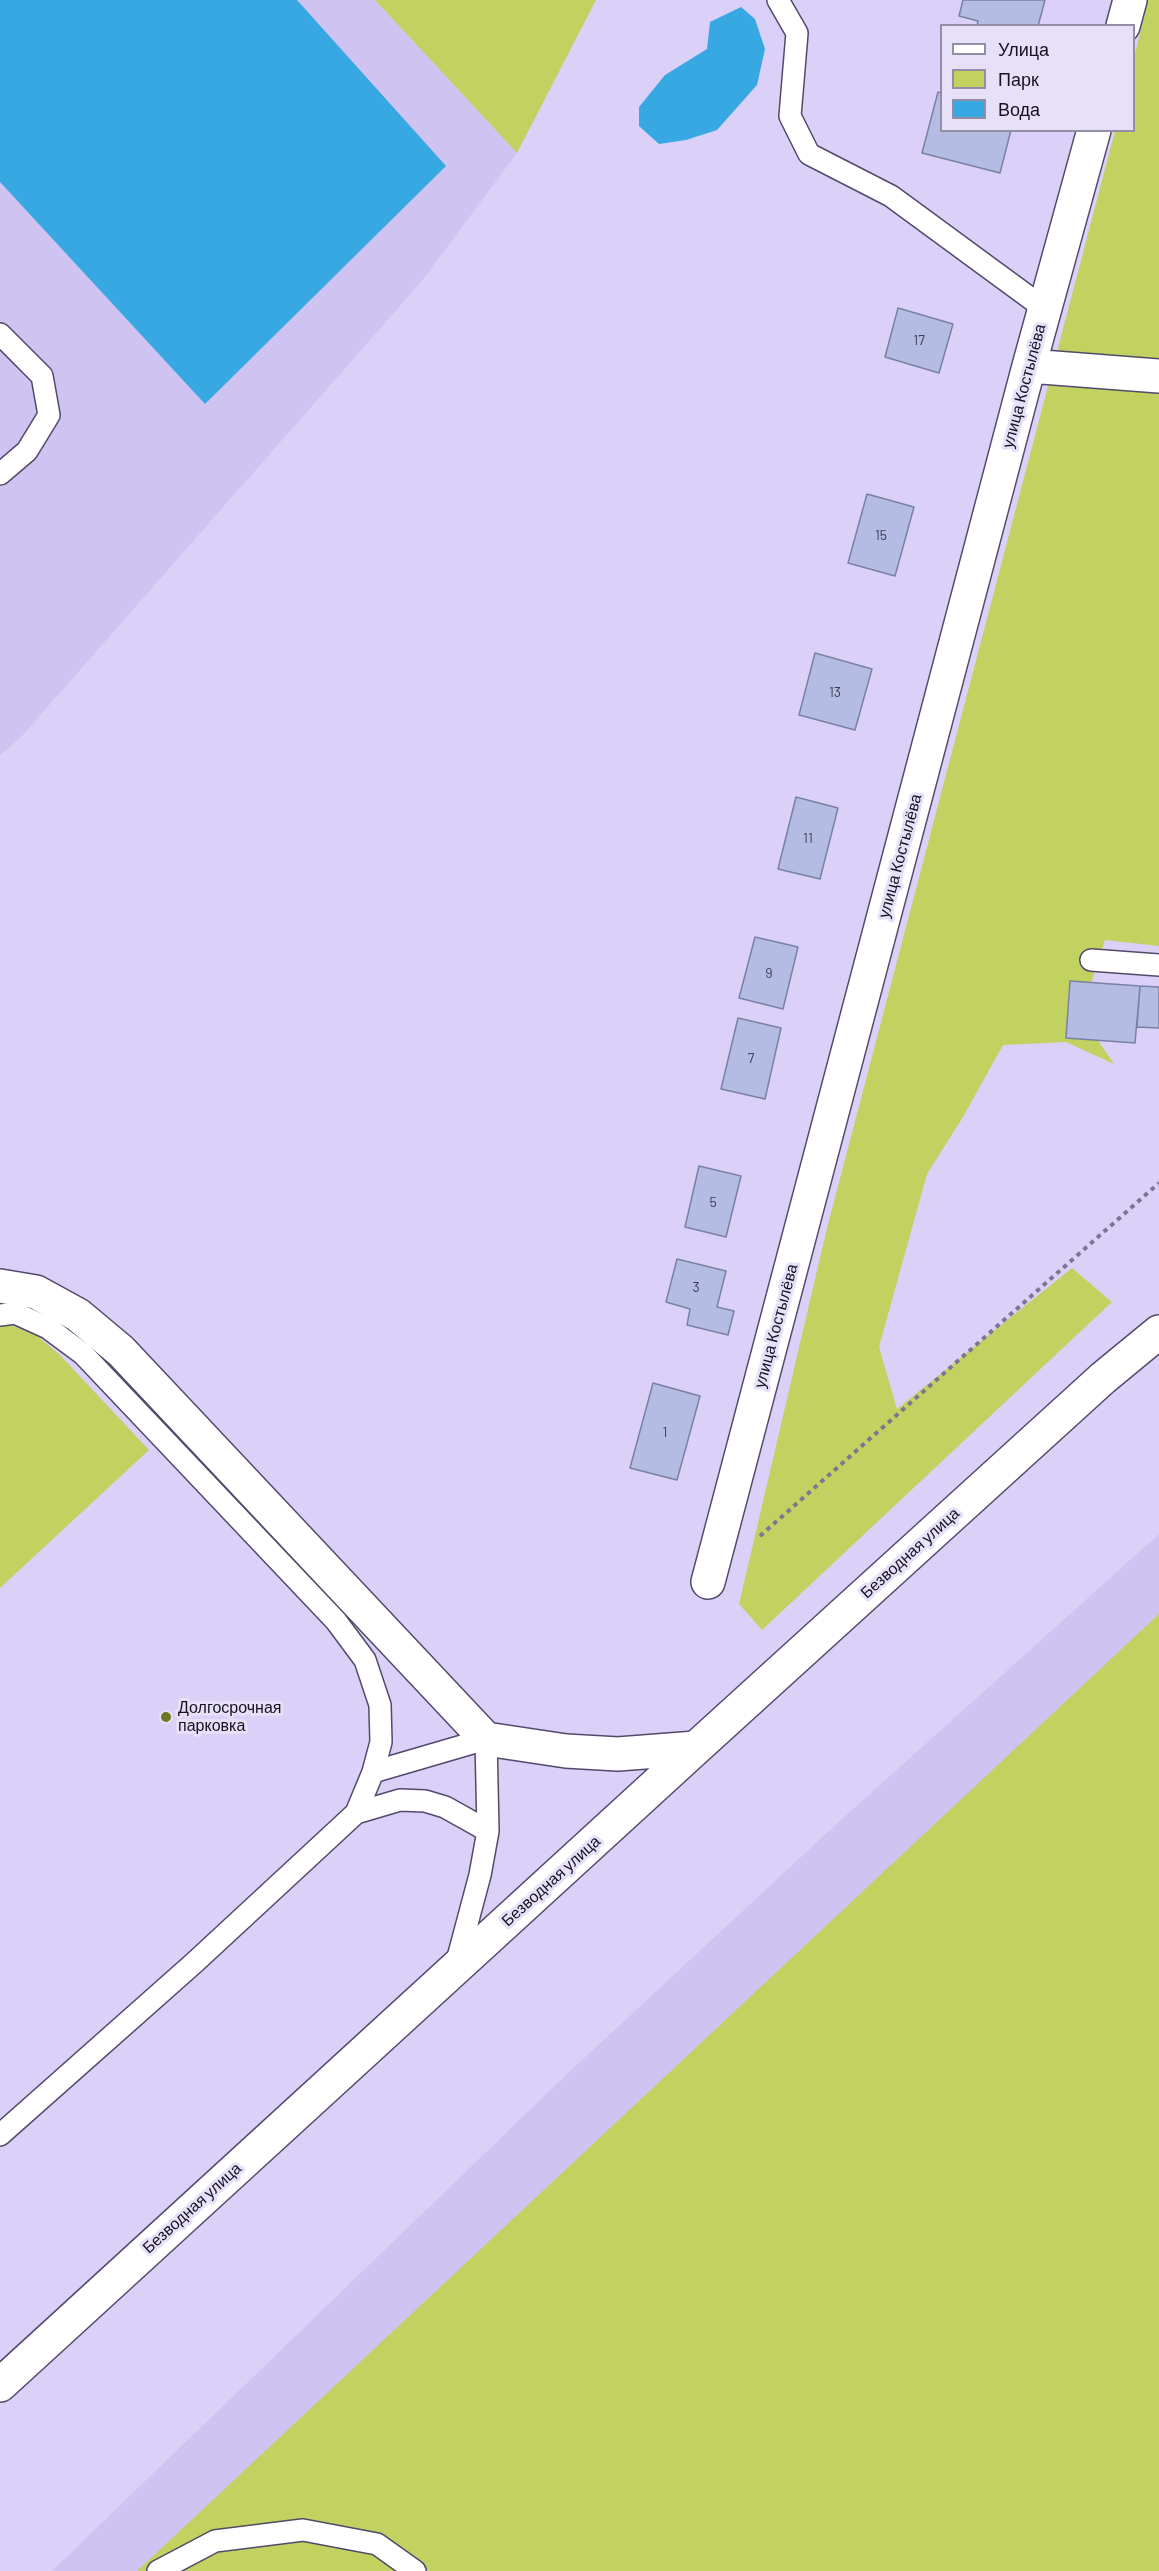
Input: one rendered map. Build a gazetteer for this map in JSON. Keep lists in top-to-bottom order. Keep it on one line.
{"streets":{"main road":["улица Костылёва","Безводная улица"]},"places":["Долгосрочная парковка"],"house_numbers":["17","15","13","11","9","7","5","3","1"],"legend":["Улица","Парк","Вода"]}
